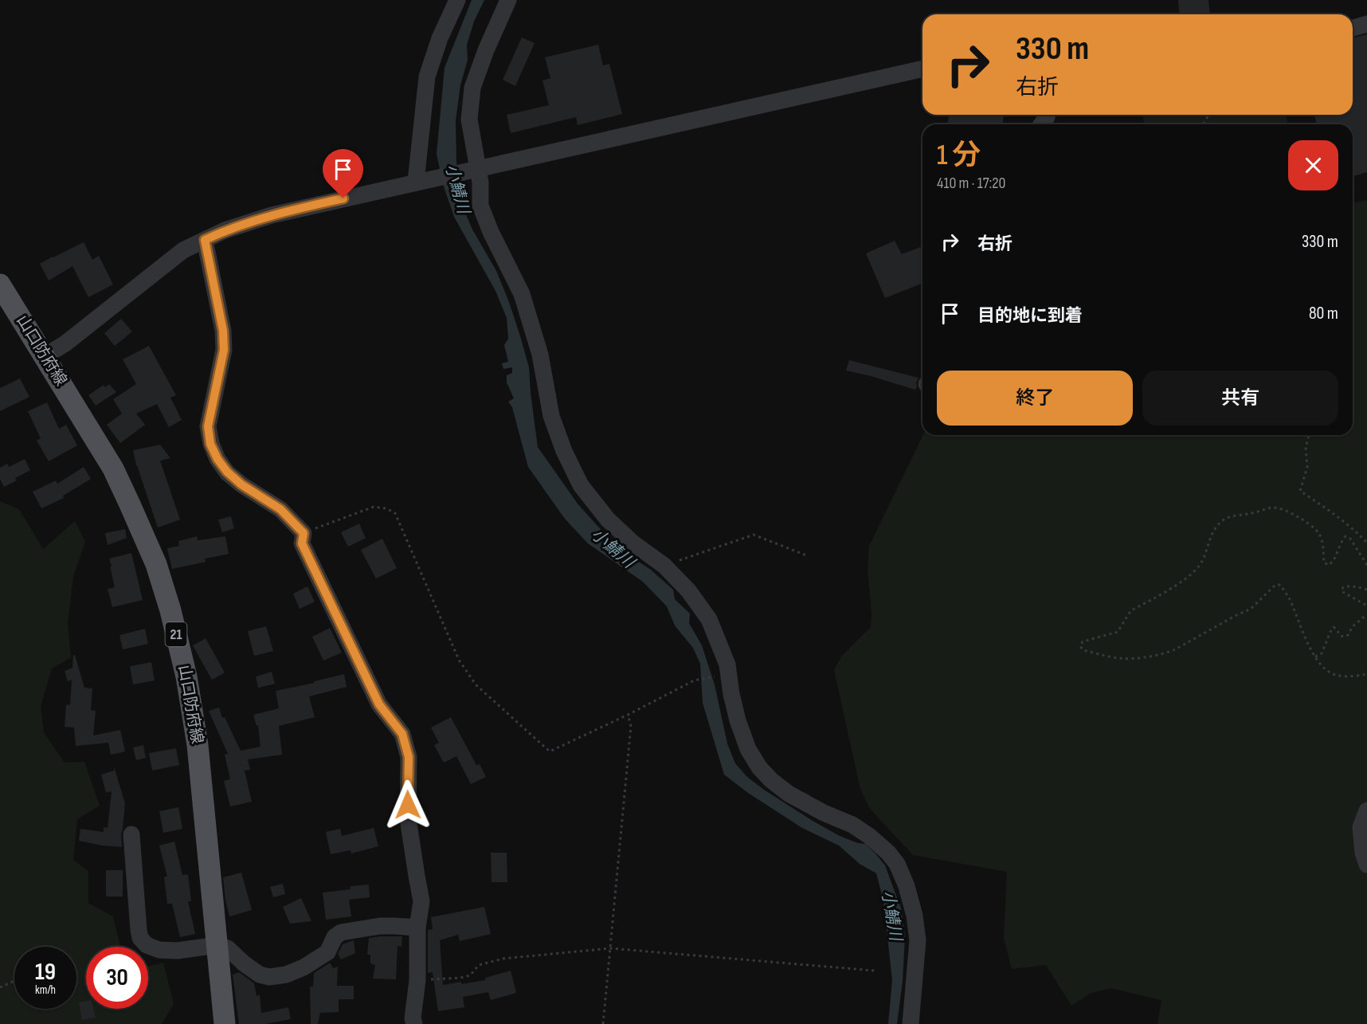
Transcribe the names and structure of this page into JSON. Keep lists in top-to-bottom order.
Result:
{
  "streets": {
    "main road": ["山口防府線", "21"]
  },
  "water": ["小鯖川"],
  "page": {
    "turn": ["330 m", "右折"],
    "heading": ["1 分", "410 m · 17:20"],
    "list": [
      {
        "name": "右折",
        "value": "330 m"
      },
      {
        "name": "目的地に到着",
        "value": "80 m"
      }
    ],
    "buttons": ["終了", "共有"],
    "speed": "19 km/h",
    "limit": "30"
  }
}
